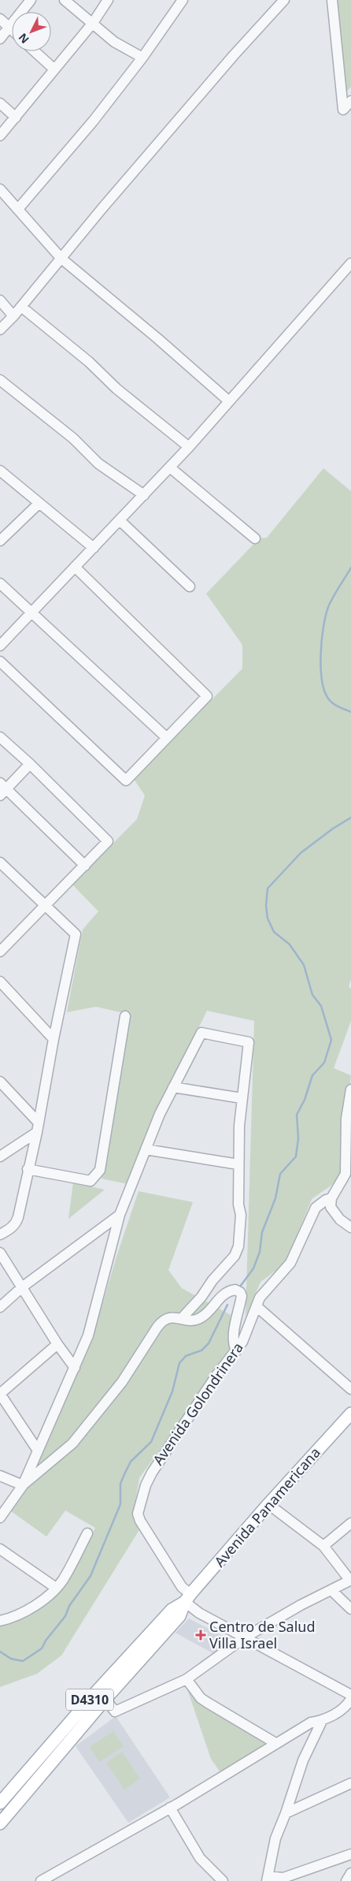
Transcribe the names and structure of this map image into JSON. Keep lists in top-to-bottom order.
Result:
{
  "streets": {
    "main road": ["Avenida Panamericana", "D4310"],
    "street": ["Avenida Golondrinera"]
  },
  "crossings": [
    ["Avenida Golondrinera", "Avenida Panamericana"]
  ],
  "places": {
    "health": ["Centro de Salud Villa Israel"]
  },
  "north": "bottom left"
}
